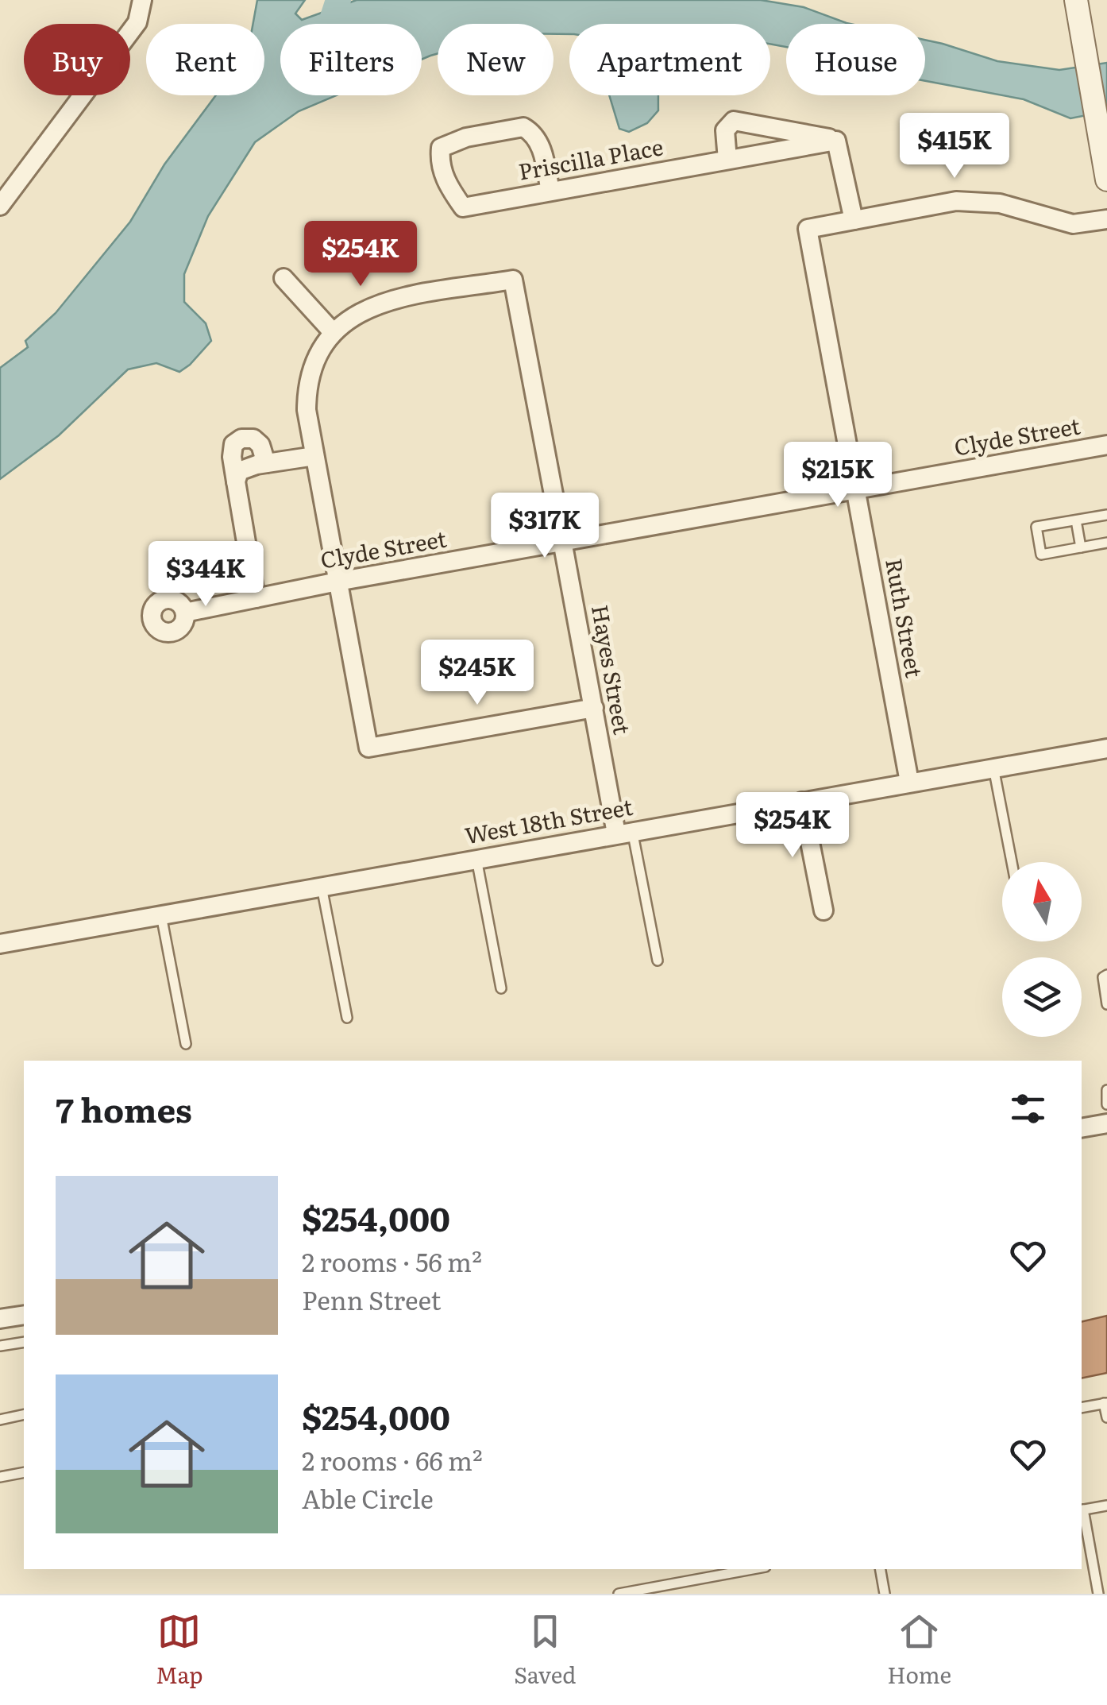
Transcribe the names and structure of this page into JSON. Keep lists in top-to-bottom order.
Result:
{
  "streets": {
    "street": [
      "Priscilla Place",
      "Clyde Street",
      "Ruth Street",
      "Hayes Street",
      "West 18th Street"
    ]
  },
  "crossings": [
    ["Clyde Street", "Ruth Street"],
    ["Clyde Street", "Hayes Street"],
    ["Ruth Street", "West 18th Street"],
    ["Hayes Street", "West 18th Street"]
  ],
  "north": "top",
  "page": {
    "chip": [
      "Buy",
      "Rent",
      "Filters",
      "New",
      "Apartment",
      "House"
    ],
    "price": [
      "$415K",
      "$254K",
      "$215K",
      "$317K",
      "$344K",
      "$245K",
      "$254K"
    ],
    "heading": "7 homes",
    "list": [
      {
        "name": "$254,000",
        "note": "2 rooms · 56 m² · Penn Street"
      },
      {
        "name": "$254,000",
        "note": "2 rooms · 66 m² · Able Circle"
      }
    ],
    "tabs": ["Map", "Saved", "Home"]
  }
}
